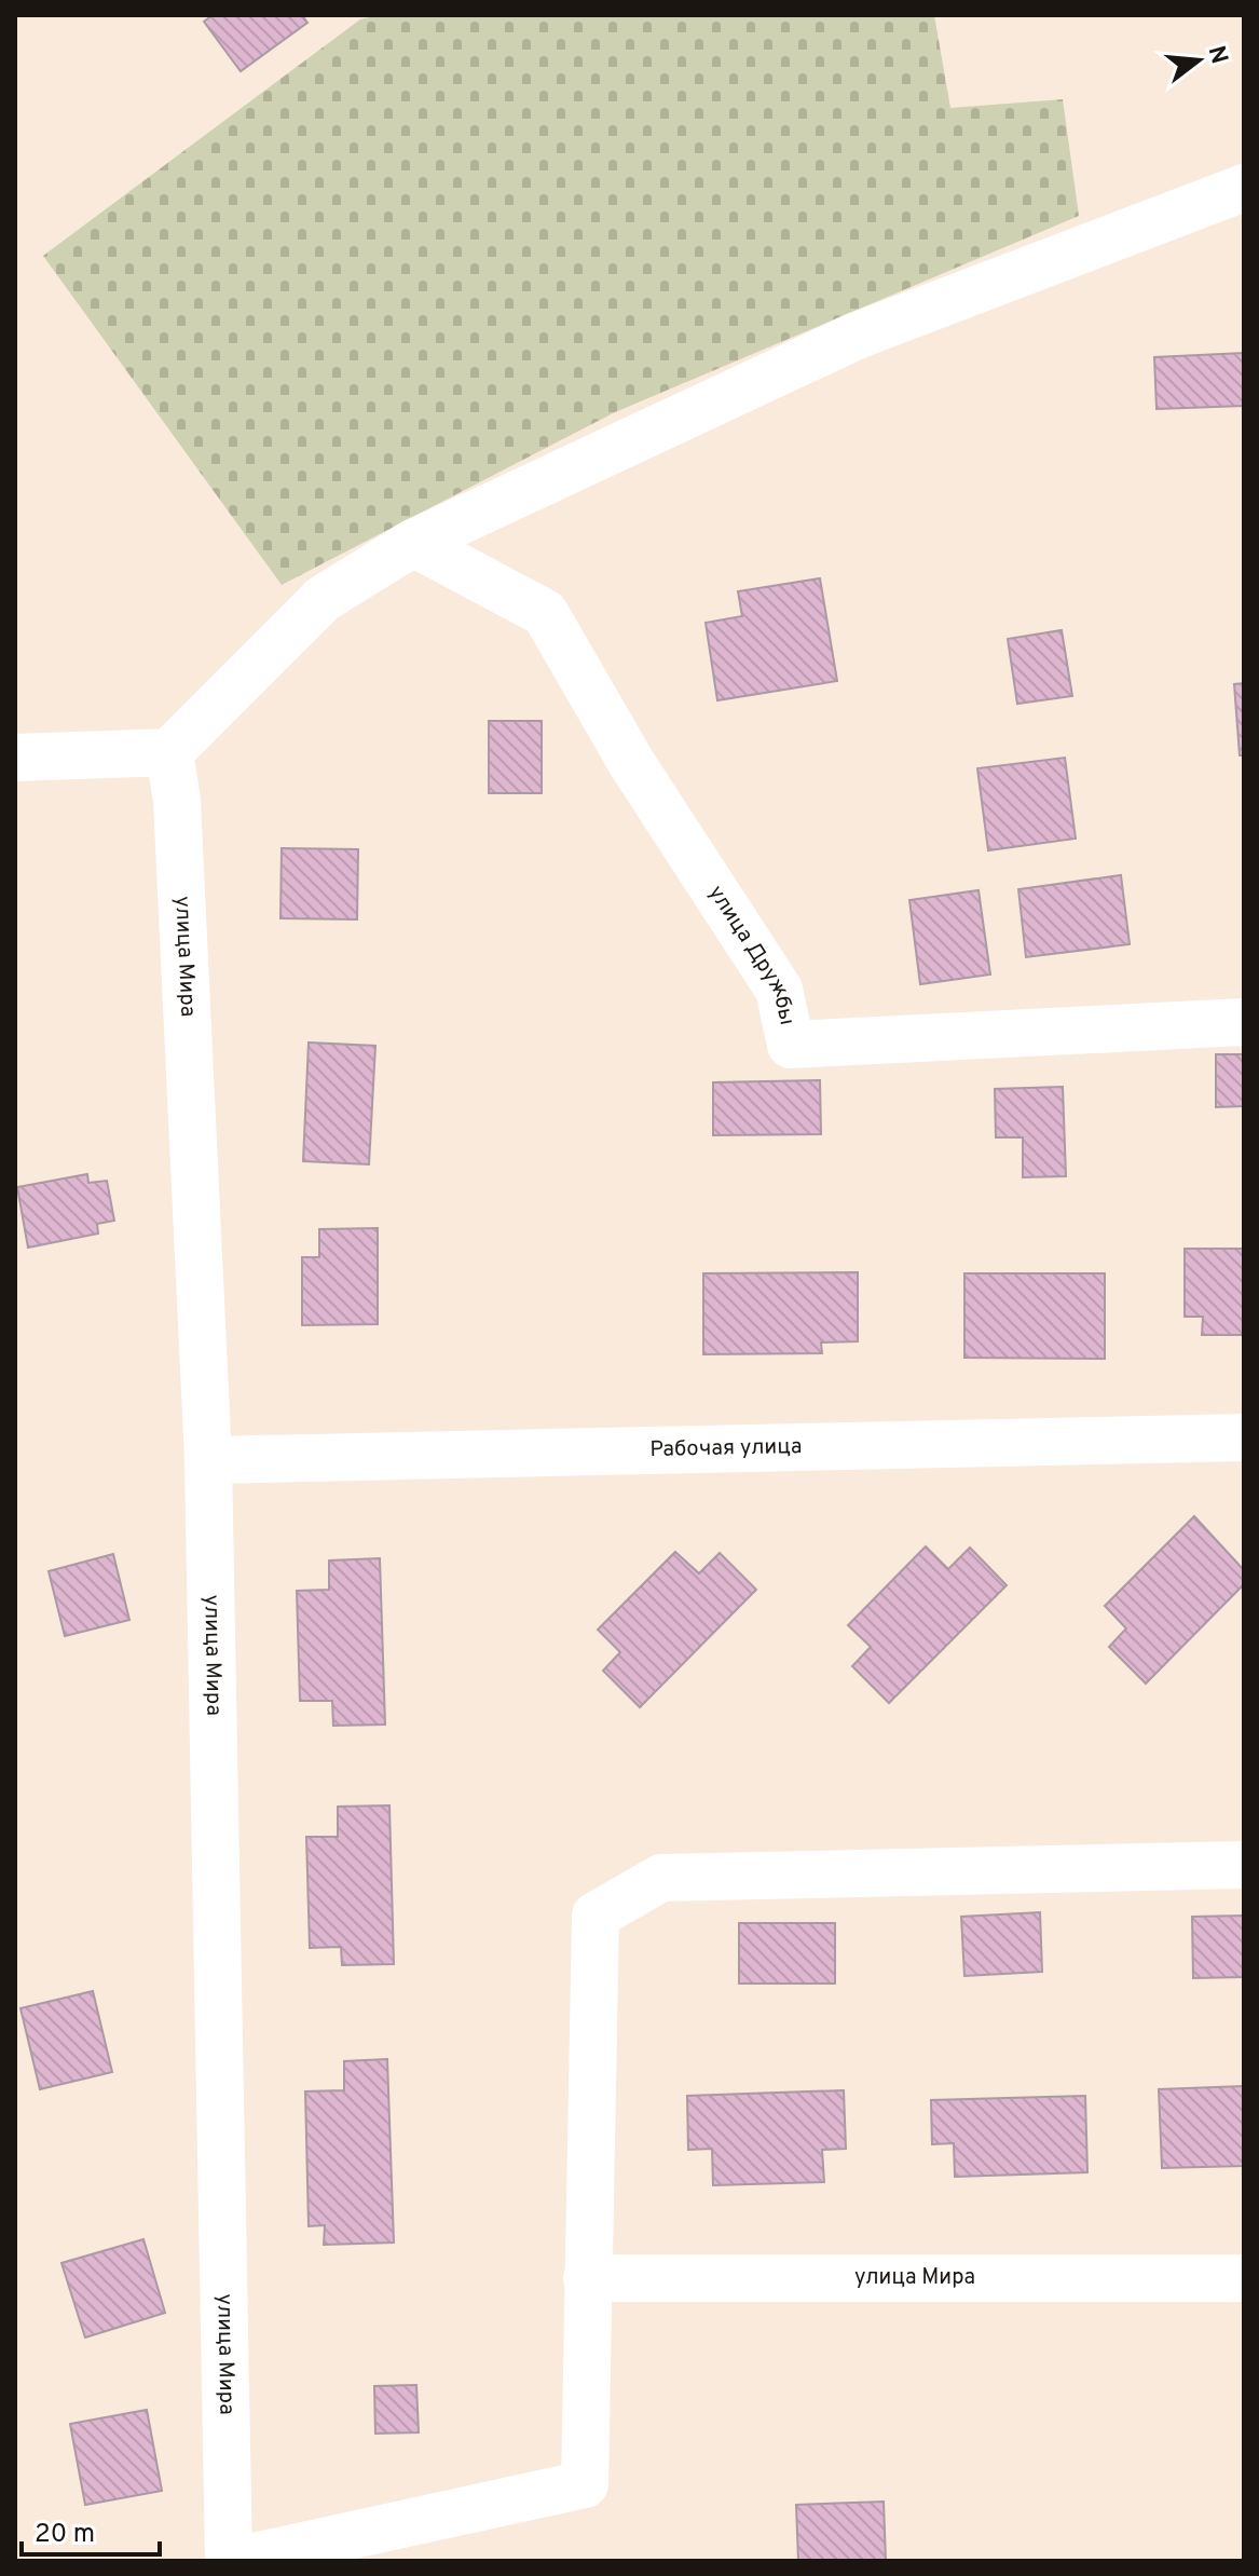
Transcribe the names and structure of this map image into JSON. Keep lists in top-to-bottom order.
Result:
{
  "streets": {
    "street": ["улица Мира", "улица Дружбы", "Рабочая улица"]
  },
  "crossings": [
    ["улица Мира", "Рабочая улица"]
  ],
  "scale_bar": "20 m",
  "north": "right"
}
